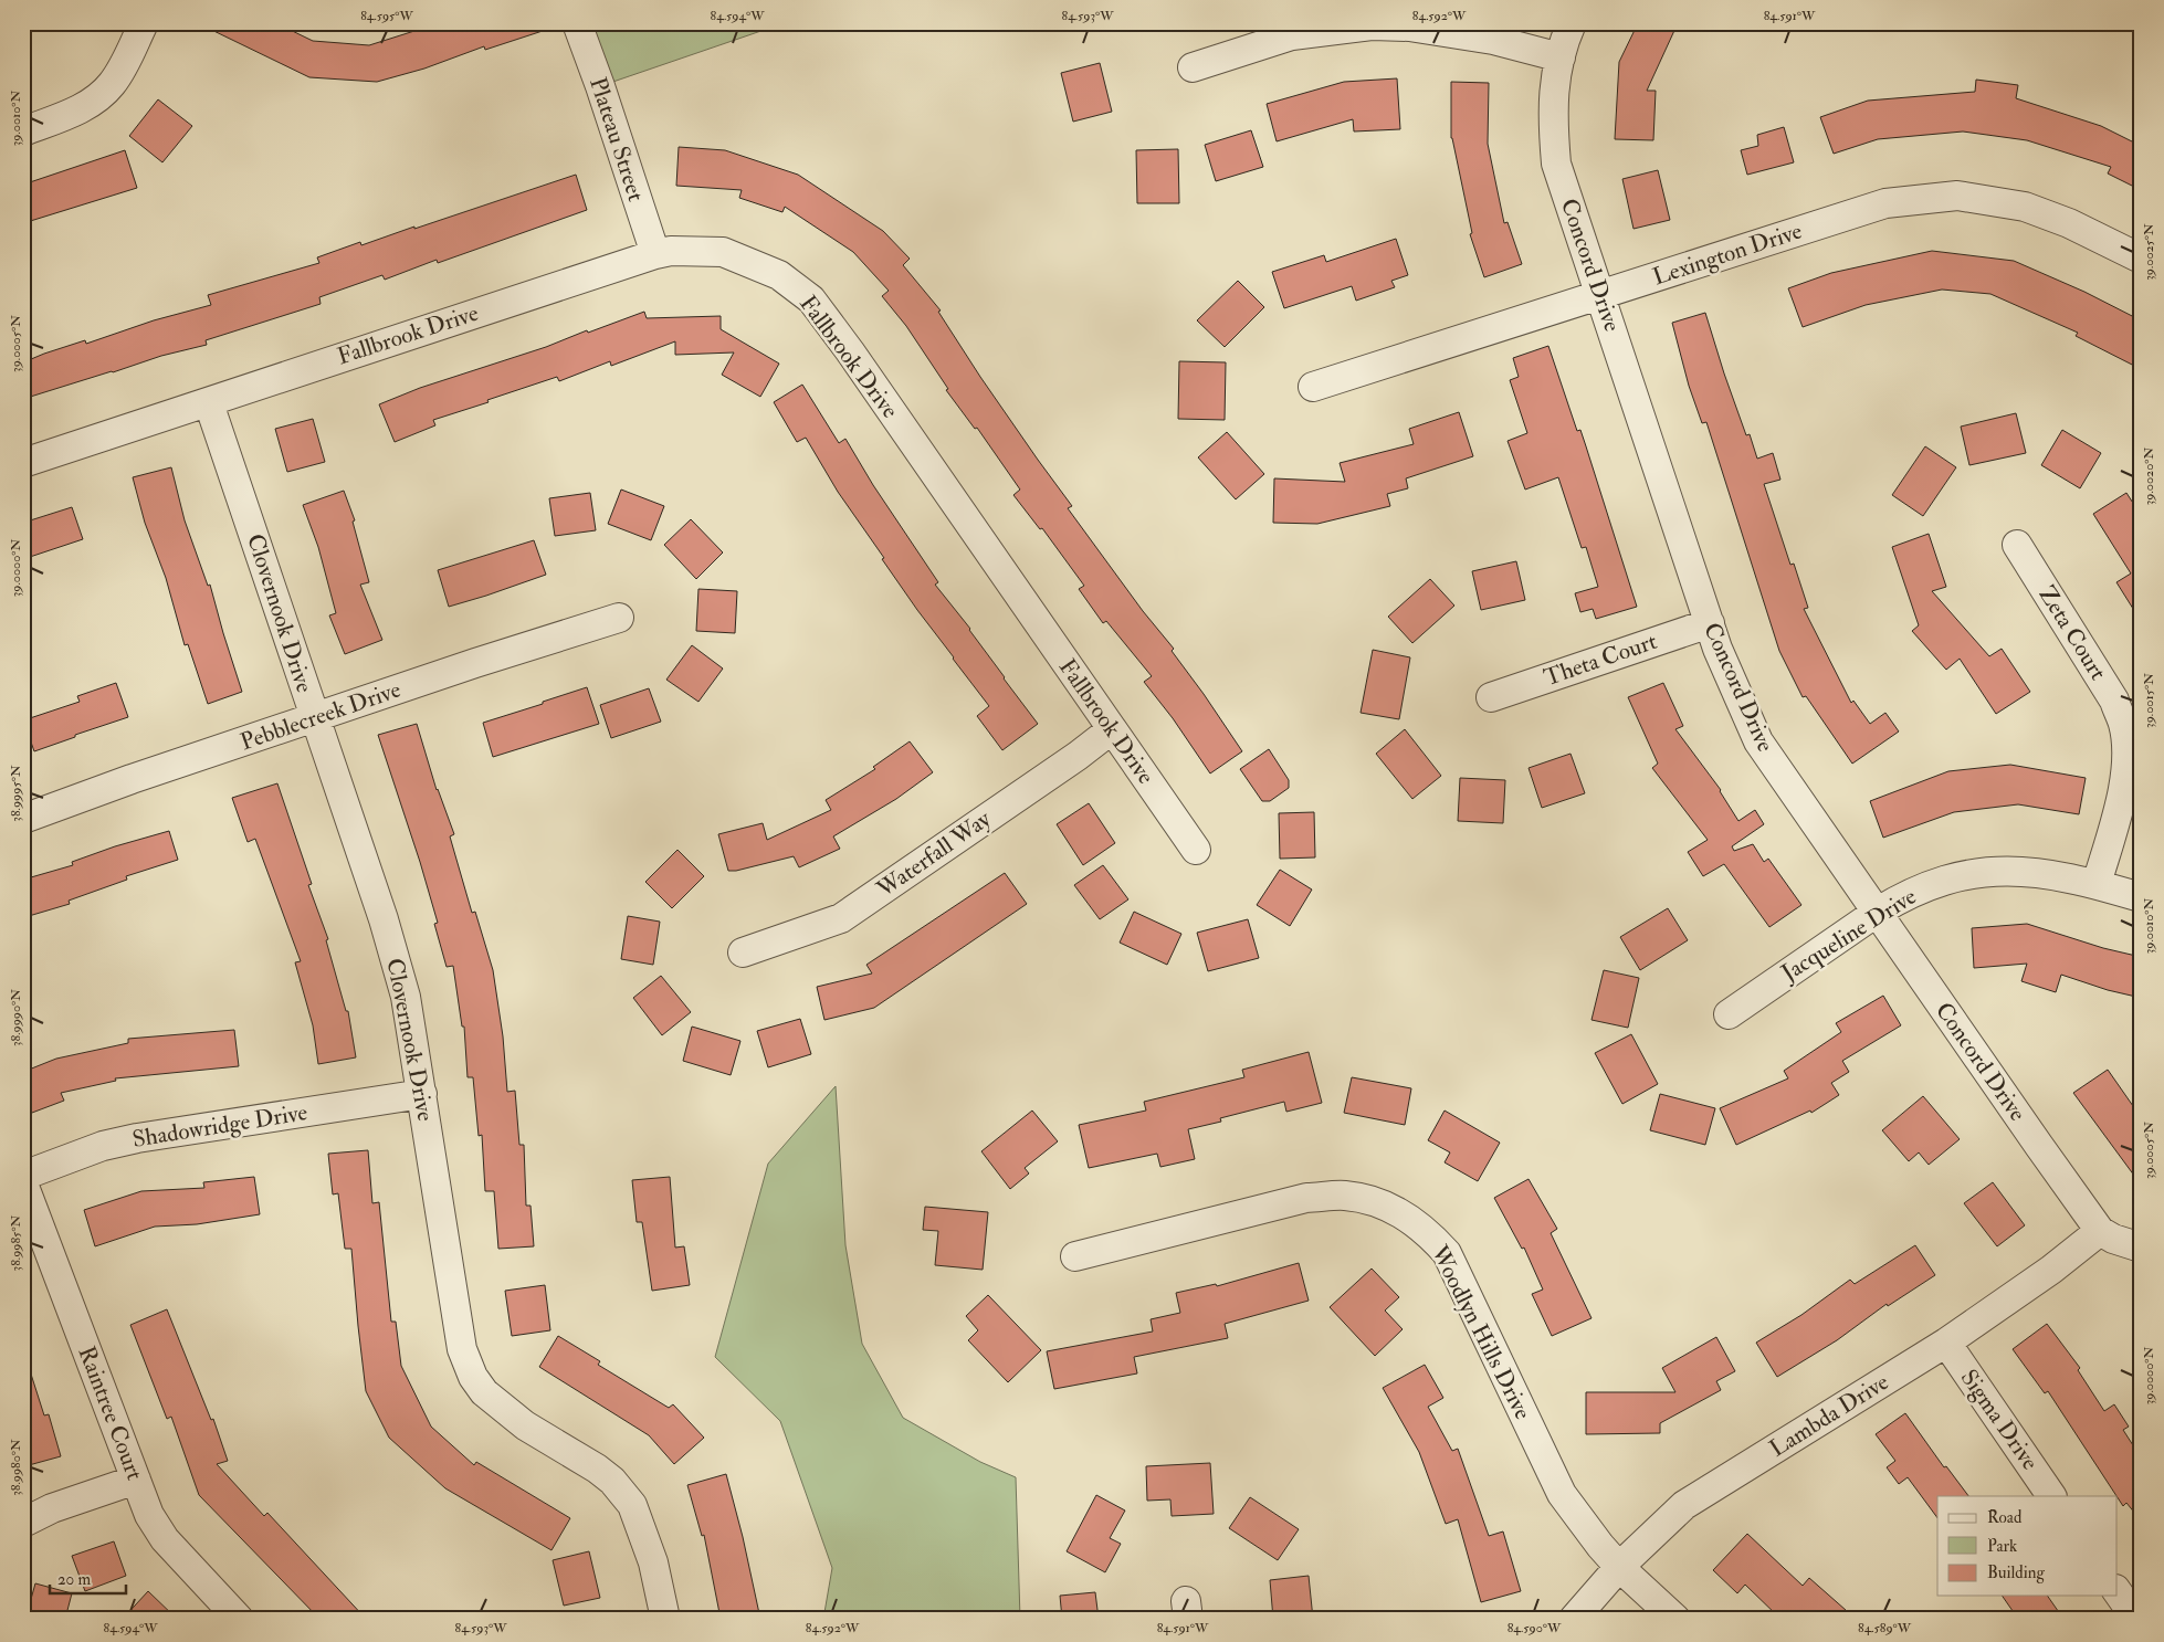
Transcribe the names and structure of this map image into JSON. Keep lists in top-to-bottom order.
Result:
{
  "streets": {
    "street": [
      "Plateau Street",
      "Lexington Drive",
      "Concord Drive",
      "Fallbrook Drive",
      "Clovernook Drive",
      "Zeta Court",
      "Theta Court",
      "Pebblecreek Drive",
      "Waterfall Way",
      "Jacqueline Drive",
      "Shadowridge Drive",
      "Woodlyn Hills Drive",
      "Raintree Court",
      "Lambda Drive",
      "Sigma Drive"
    ]
  },
  "crossings": [
    ["Plateau Street", "Fallbrook Drive"],
    ["Lexington Drive", "Concord Drive"],
    ["Concord Drive", "Theta Court"],
    ["Concord Drive", "Jacqueline Drive"],
    ["Concord Drive", "Lambda Drive"],
    ["Fallbrook Drive", "Clovernook Drive"],
    ["Fallbrook Drive", "Waterfall Way"],
    ["Clovernook Drive", "Pebblecreek Drive"],
    ["Clovernook Drive", "Shadowridge Drive"],
    ["Zeta Court", "Jacqueline Drive"],
    ["Woodlyn Hills Drive", "Lambda Drive"],
    ["Lambda Drive", "Sigma Drive"]
  ],
  "legend": ["Road", "Park", "Building"],
  "scale_bar": "20 m",
  "coordinates": [
    "84.595°W",
    "84.594°W",
    "84.593°W",
    "84.592°W",
    "84.591°W",
    "39.0010°N",
    "39.0025°N",
    "39.0005°N",
    "39.0020°N",
    "39.0000°N",
    "39.0015°N",
    "38.9995°N",
    "38.9990°N",
    "38.9985°N",
    "38.9980°N",
    "84.590°W",
    "84.589°W"
  ]
}
